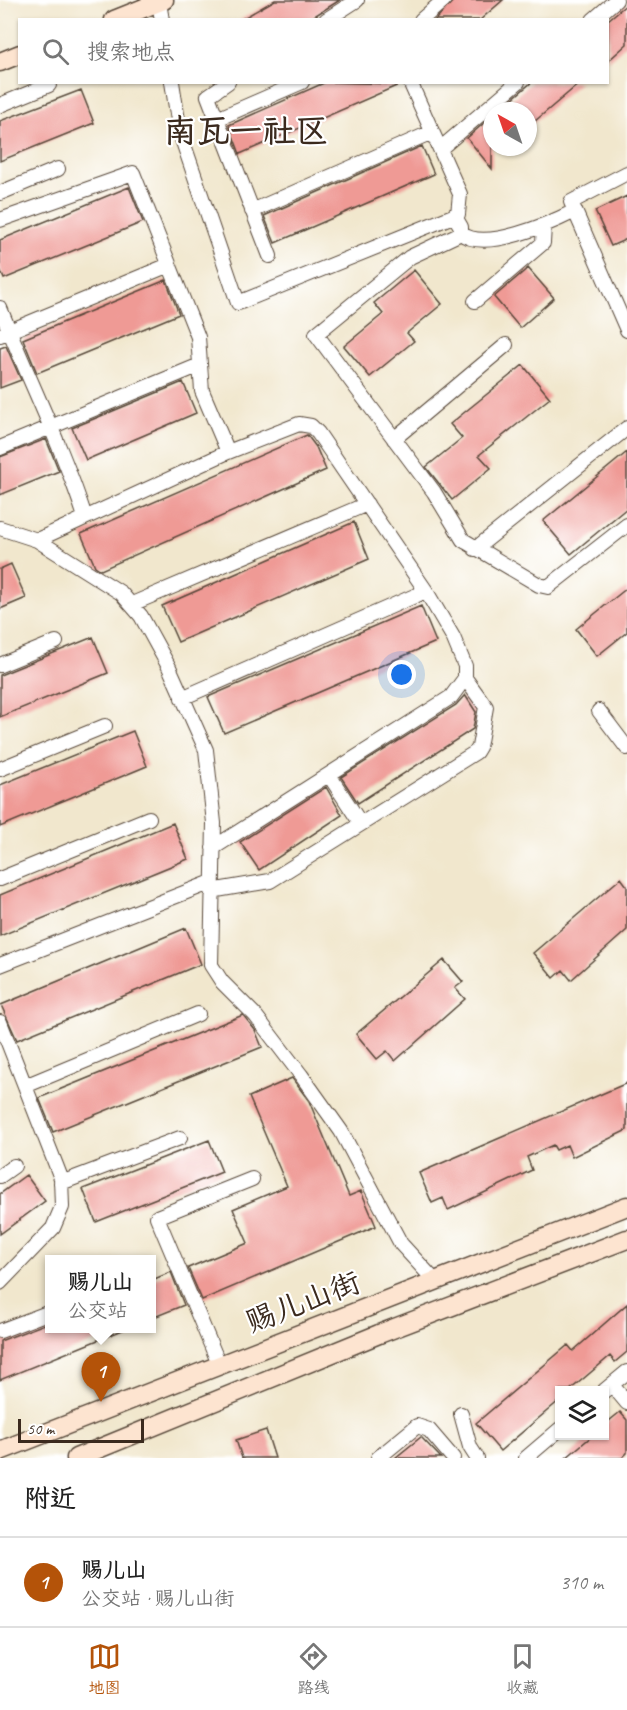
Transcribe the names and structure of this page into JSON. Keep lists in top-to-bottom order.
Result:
{
  "streets": {
    "main road": ["赐儿山街"]
  },
  "districts": ["南瓦一社区"],
  "scale_bar": "50 m",
  "north": "top left",
  "page": {
    "search": "搜索地点",
    "popup": ["赐儿山", "公交站"],
    "pins": "1",
    "scale": "50 m",
    "heading": "附近",
    "list": [
      {
        "mark": "1",
        "name": "赐儿山",
        "note": "公交站 · 赐儿山街",
        "value": "310 m"
      }
    ],
    "nav": ["地图", "路线", "收藏"]
  }
}
